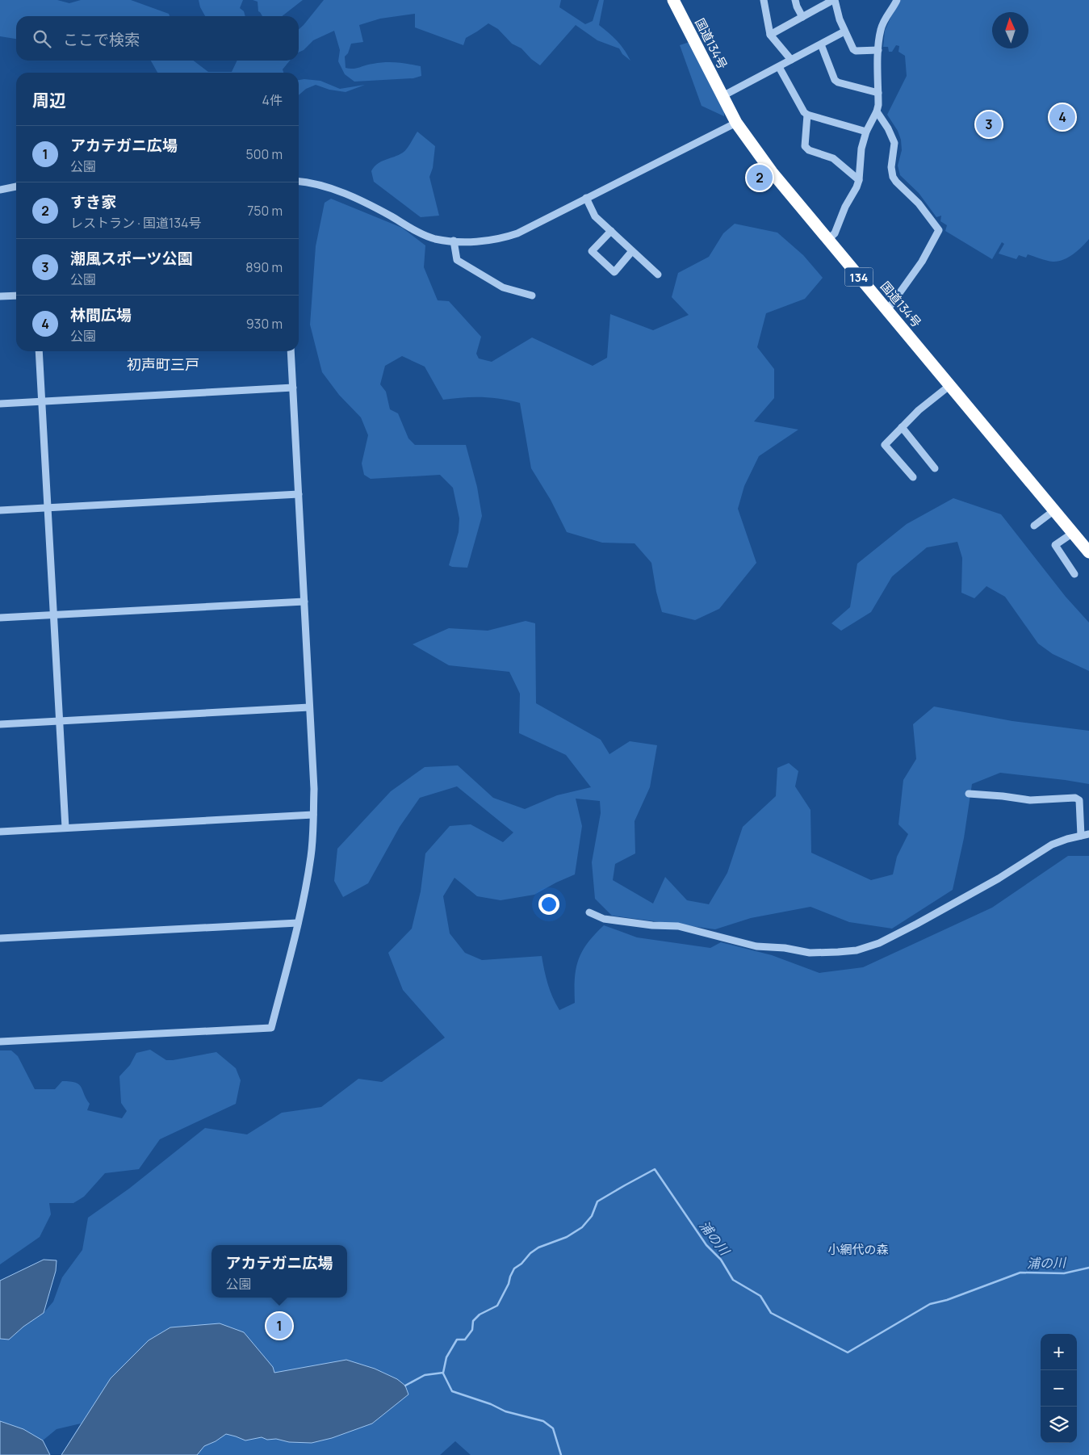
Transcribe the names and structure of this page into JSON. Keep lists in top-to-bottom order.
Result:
{
  "streets": {
    "highway": ["国道134号", "134"]
  },
  "districts": ["初声町三戸"],
  "water": ["浦の川"],
  "parks": ["小網代の森"],
  "north": "top",
  "page": {
    "search": "ここで検索",
    "heading": ["周辺", "4件"],
    "pins": [
      "4",
      "3",
      "2",
      "1"
    ],
    "list": [
      {
        "mark": "1",
        "name": "アカテガニ広場",
        "note": "公園",
        "value": "500 m"
      },
      {
        "mark": "2",
        "name": "すき家",
        "note": "レストラン · 国道134号",
        "value": "750 m"
      },
      {
        "mark": "3",
        "name": "潮風スポーツ公園",
        "note": "公園",
        "value": "890 m"
      },
      {
        "mark": "4",
        "name": "林間広場",
        "note": "公園",
        "value": "930 m"
      }
    ],
    "popup": ["アカテガニ広場", "公園"],
    "map_buttons": ["+", "−"]
  }
}
